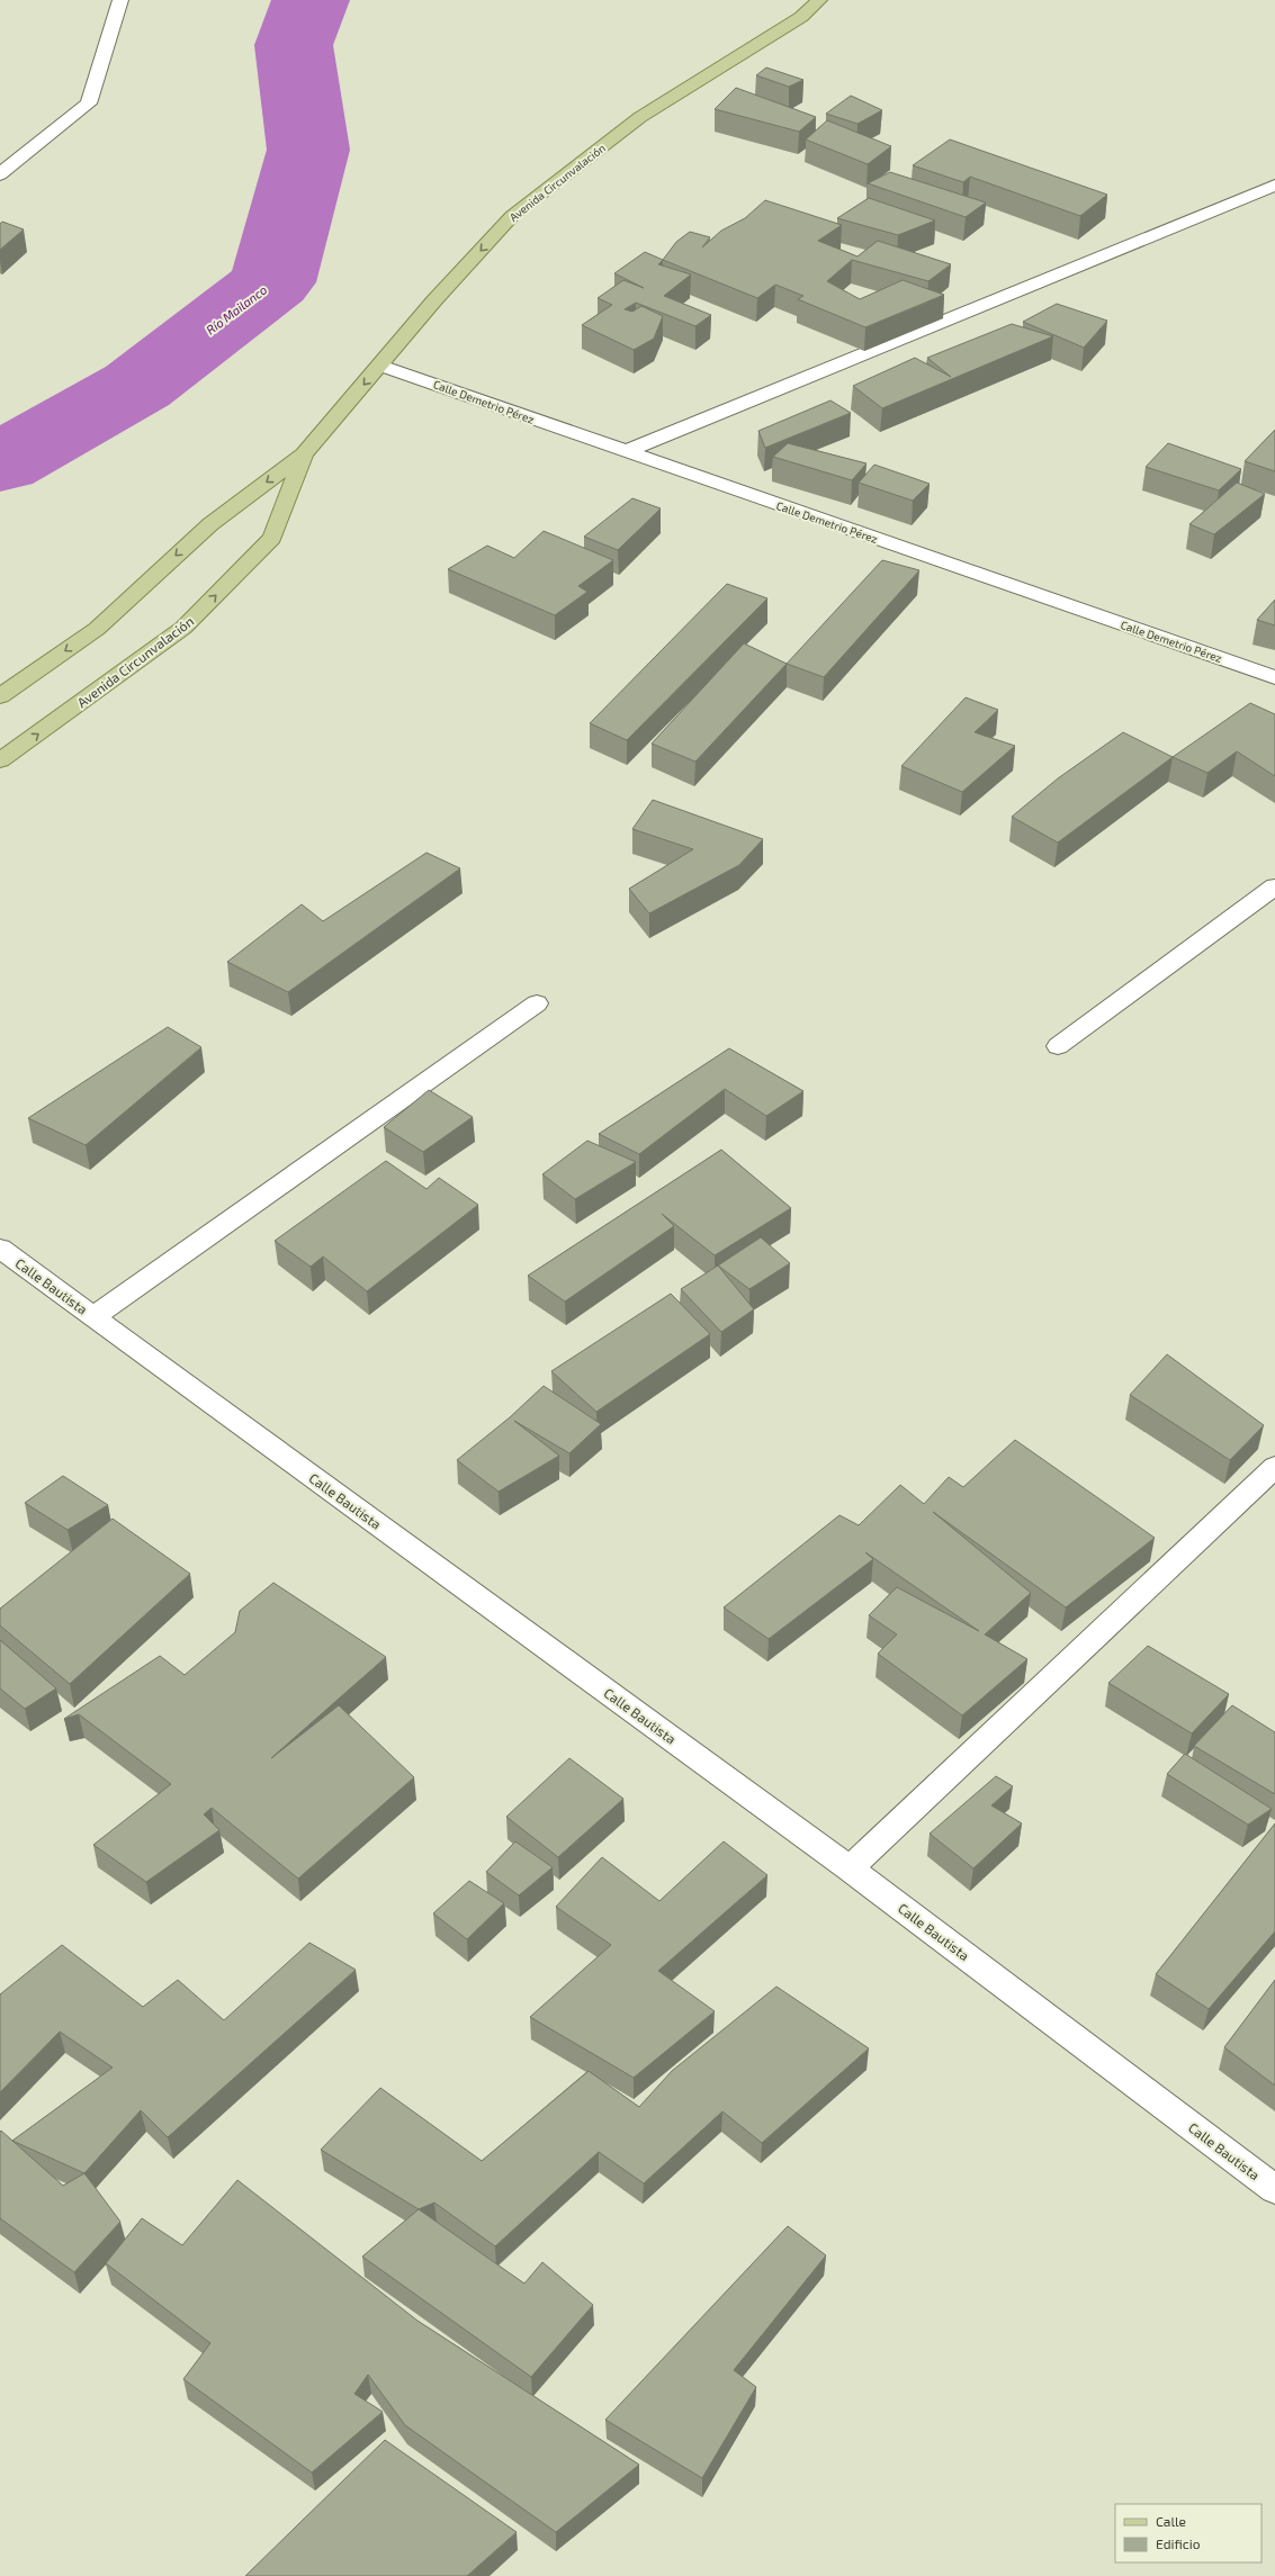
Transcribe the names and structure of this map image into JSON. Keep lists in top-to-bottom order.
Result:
{
  "streets": {
    "main road": ["Avenida Circunvalación"],
    "street": ["Calle Demetrio Pérez", "Calle Bautista"]
  },
  "crossings": [
    ["Avenida Circunvalación", "Calle Demetrio Pérez"]
  ],
  "water": ["Río Mailanco"],
  "legend": ["Calle", "Edificio"]
}
